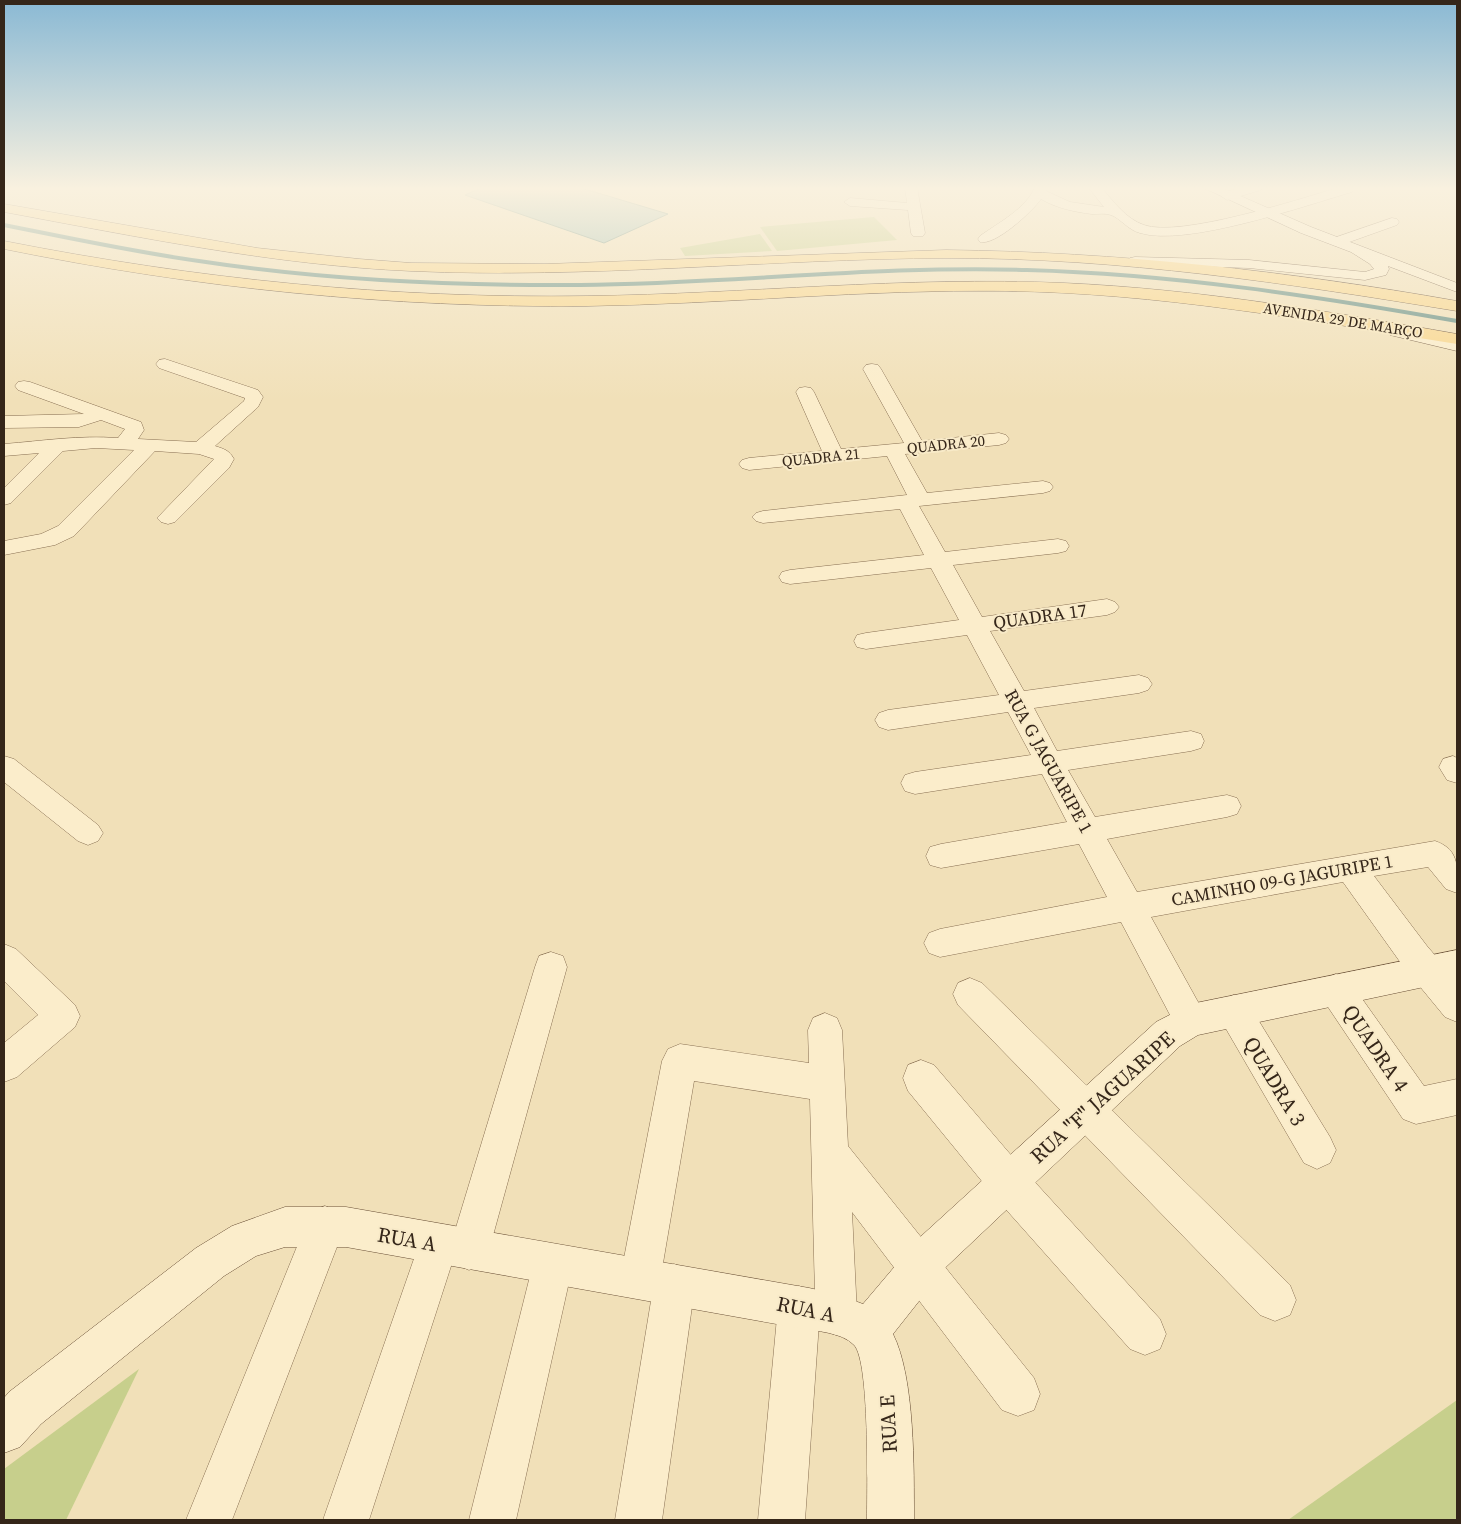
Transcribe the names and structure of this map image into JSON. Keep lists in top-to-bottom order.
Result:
{
  "streets": {
    "main road": ["AVENIDA 29 DE MARÇO"],
    "street": [
      "QUADRA 20",
      "QUADRA 21",
      "QUADRA 17",
      "RUA G JAGUARIPE 1",
      "CAMINHO 09-G JAGURIPE 1",
      "QUADRA 4",
      "QUADRA 3",
      "RUA \"F\" JAGUARIPE",
      "RUA A",
      "RUA E"
    ]
  },
  "crossings": [
    ["QUADRA 20", "QUADRA 21"],
    ["QUADRA 20", "RUA G JAGUARIPE 1"],
    ["QUADRA 21", "RUA G JAGUARIPE 1"],
    ["QUADRA 17", "RUA G JAGUARIPE 1"],
    ["RUA G JAGUARIPE 1", "CAMINHO 09-G JAGURIPE 1"],
    ["RUA G JAGUARIPE 1", "RUA \"F\" JAGUARIPE"],
    ["QUADRA 4", "RUA \"F\" JAGUARIPE"],
    ["QUADRA 3", "RUA \"F\" JAGUARIPE"],
    ["RUA \"F\" JAGUARIPE", "RUA A"],
    ["RUA \"F\" JAGUARIPE", "RUA E"],
    ["RUA A", "RUA E"]
  ]
}
